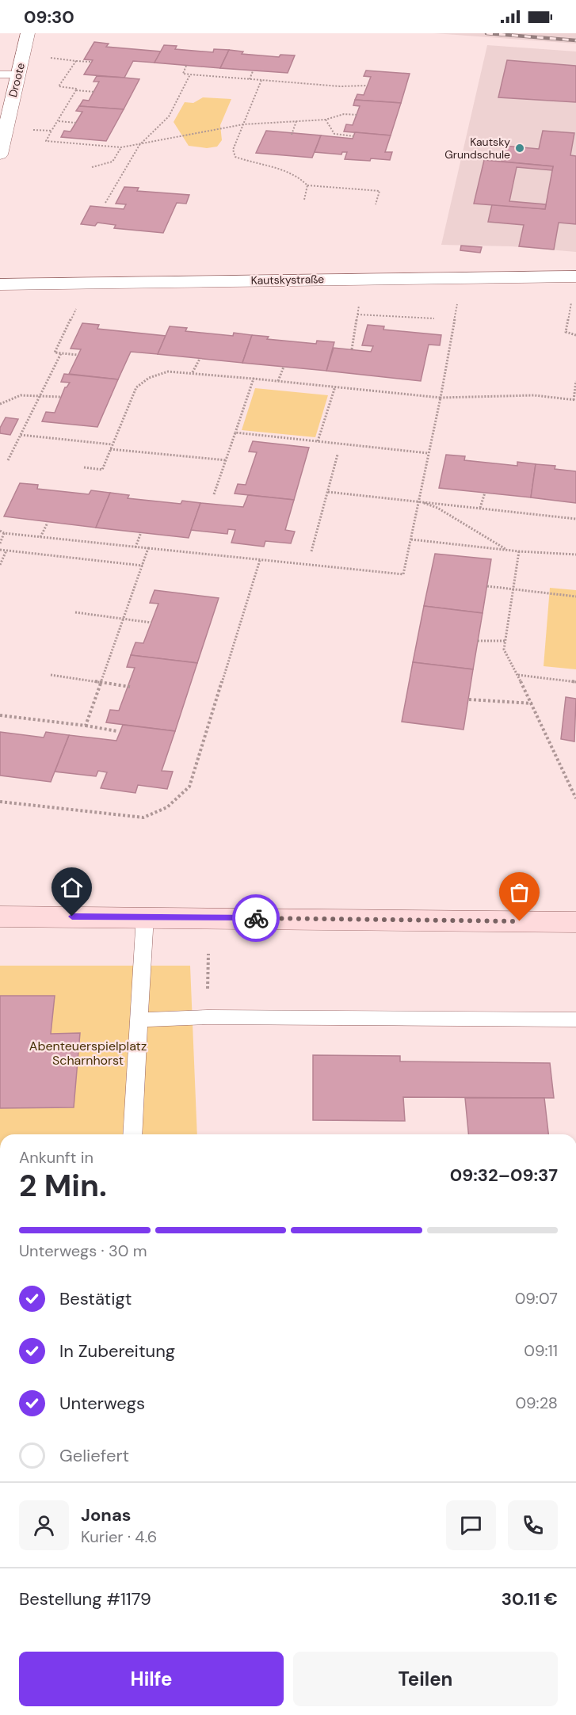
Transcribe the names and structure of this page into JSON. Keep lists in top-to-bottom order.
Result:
{
  "streets": {
    "street": ["Droote", "Kautskystraße"]
  },
  "parks": ["Abenteuerspielplatz Scharnhorst"],
  "places": ["Kautsky Grundschule"],
  "page": {
    "status": "09:30",
    "heading": ["2 Min.", "Ankunft in", "09:32–09:37"],
    "panel": [
      "Jonas",
      "Kurier · 4.6",
      "Bestellung #1179",
      "30.11 €"
    ],
    "bar": "Unterwegs · 30 m",
    "list": [
      ["Bestätigt", "09:07"],
      ["In Zubereitung", "09:11"],
      ["Unterwegs", "09:28"],
      "Geliefert"
    ],
    "buttons": ["Hilfe", "Teilen"]
  }
}
